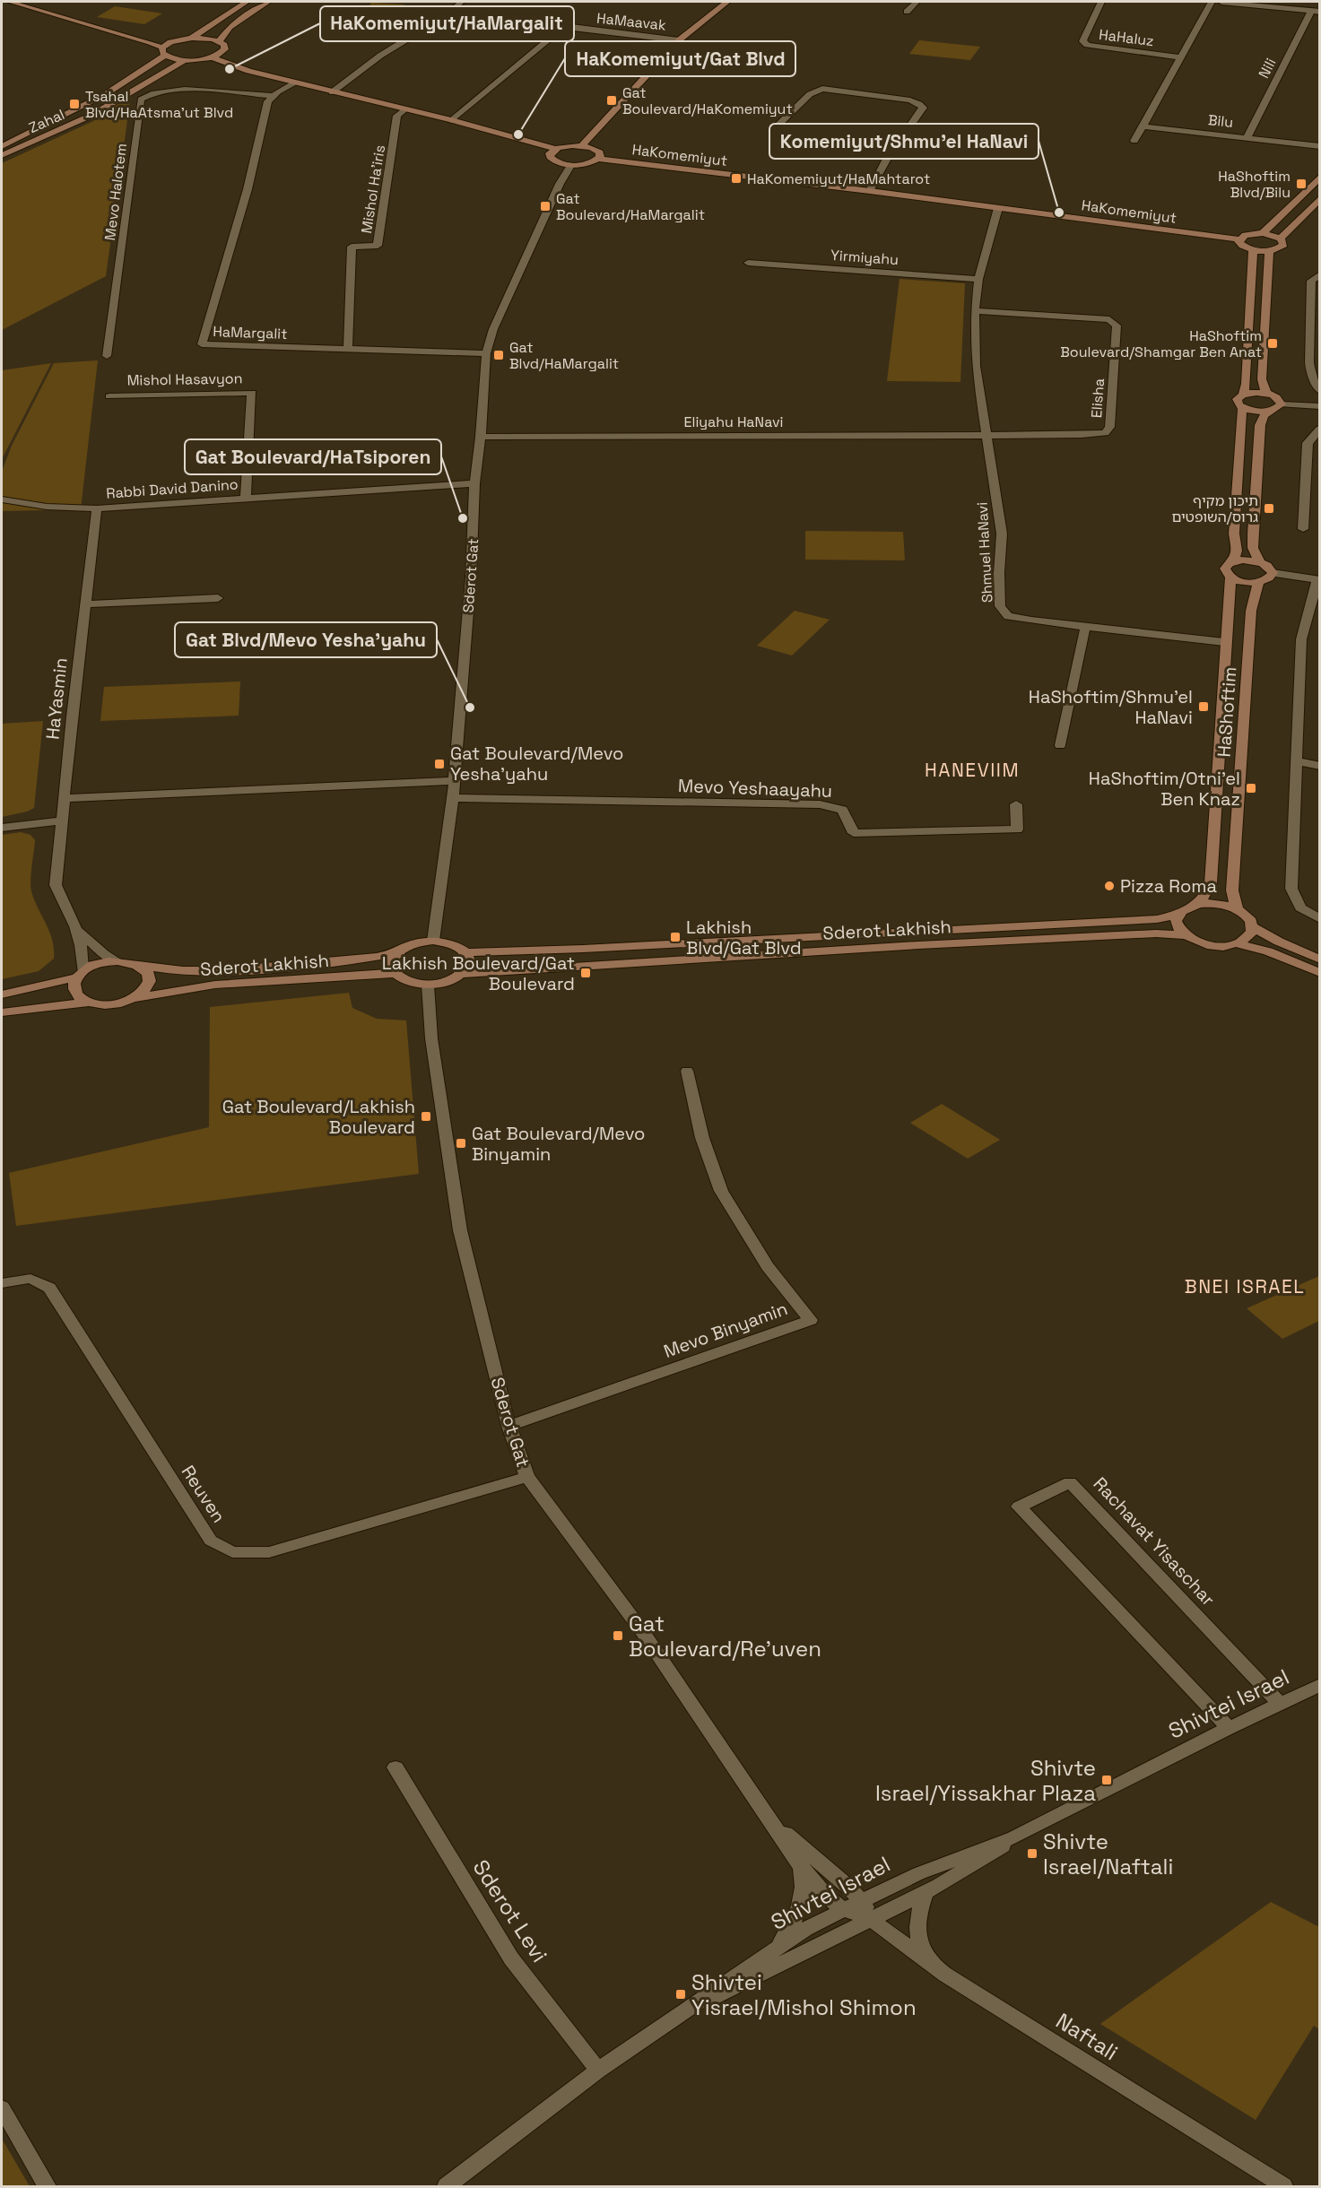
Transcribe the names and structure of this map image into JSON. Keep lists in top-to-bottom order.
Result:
{
  "streets": {
    "street": [
      "HaMaavak",
      "HaHaluz",
      "Nili",
      "Zahal",
      "Bilu",
      "HaKomemiyut",
      "Mishol Ha'iris",
      "Mevo Halotem",
      "Yirmiyahu",
      "HaMargalit",
      "Mishol Hasavyon",
      "Elisha",
      "Eliyahu HaNavi",
      "Rabbi David Danino",
      "Shmuel HaNavi",
      "Sderot Gat",
      "HaYasmin",
      "HaShoftim",
      "Mevo Yeshaayahu",
      "Sderot Lakhish",
      "Mevo Binyamin",
      "Reuven",
      "Rachavat Yisaschar",
      "Shivtei Israel",
      "Sderot Levi",
      "Naftali"
    ]
  },
  "crossings": [
    ["Nili", "Bilu"],
    ["HaKomemiyut", "Shmuel HaNavi"],
    ["Mishol Ha'iris", "HaMargalit"],
    ["Mevo Halotem", "HaMargalit"],
    ["Yirmiyahu", "Shmuel HaNavi"],
    ["HaMargalit", "Sderot Gat"],
    ["Mishol Hasavyon", "Rabbi David Danino"],
    ["Elisha", "Eliyahu HaNavi"],
    ["Elisha", "Shmuel HaNavi"],
    ["Eliyahu HaNavi", "Shmuel HaNavi"],
    ["Eliyahu HaNavi", "Sderot Gat"],
    ["Rabbi David Danino", "Sderot Gat"],
    ["Rabbi David Danino", "HaYasmin"],
    ["Shmuel HaNavi", "HaShoftim"],
    ["Sderot Gat", "Mevo Yeshaayahu"],
    ["Sderot Gat", "Sderot Lakhish"],
    ["Sderot Gat", "Mevo Binyamin"],
    ["Sderot Gat", "Reuven"],
    ["Sderot Gat", "Shivtei Israel"],
    ["Sderot Gat", "Naftali"],
    ["HaYasmin", "Sderot Lakhish"],
    ["HaShoftim", "Sderot Lakhish"],
    ["Rachavat Yisaschar", "Shivtei Israel"],
    ["Shivtei Israel", "Sderot Levi"],
    ["Shivtei Israel", "Naftali"]
  ],
  "districts": ["HANEVIIM", "BNEI ISRAEL"],
  "places": {
    "other": [
      "HaKomemiyut/HaMargalit",
      "HaKomemiyut/Gat Blvd",
      "Komemiyut/Shmu'el HaNavi",
      "Gat Boulevard/HaTsiporen",
      "Gat Blvd/Mevo Yesha'yahu",
      "Pizza Roma"
    ],
    "transit": [
      "Gat Boulevard/HaKomemiyut",
      "Tsahal Blvd/HaAtsma'ut Blvd",
      "HaKomemiyut/HaMahtarot",
      "HaShoftim Blvd/Bilu",
      "Gat Boulevard/HaMargalit",
      "HaShoftim Boulevard/Shamgar Ben Anat",
      "Gat Blvd/HaMargalit",
      "תיכון מקיף גרוס/השופטים",
      "HaShoftim/Shmu'el HaNavi",
      "Gat Boulevard/Mevo Yesha'yahu",
      "HaShoftim/Otni'el Ben Knaz",
      "Lakhish Blvd/Gat Blvd",
      "Lakhish Boulevard/Gat Boulevard",
      "Gat Boulevard/Lakhish Boulevard",
      "Gat Boulevard/Mevo Binyamin",
      "Gat Boulevard/Re'uven",
      "Shivte Israel/Yissakhar Plaza",
      "Shivte Israel/Naftali",
      "Shivtei Yisrael/Mishol Shimon"
    ]
  }
}
